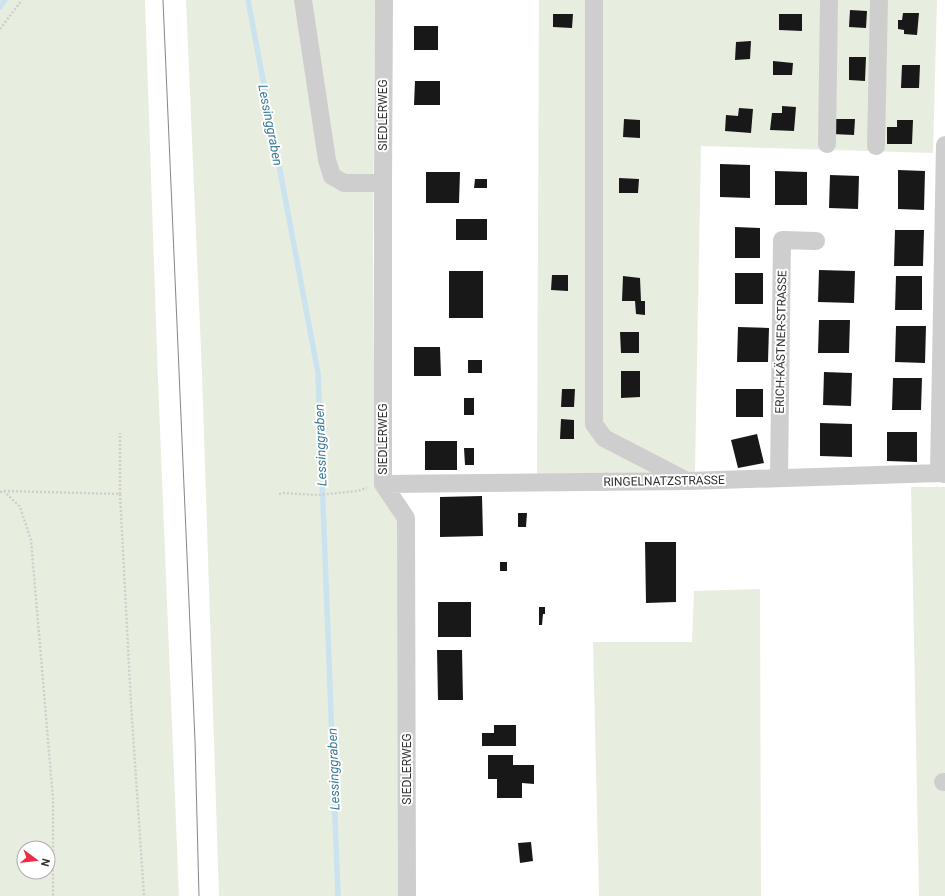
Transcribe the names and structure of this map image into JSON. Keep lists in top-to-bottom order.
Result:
{
  "streets": {
    "street": ["SIEDLERWEG", "ERICH-KÄSTNER-STRASSE", "RINGELNATZSTRASSE"]
  },
  "crossings": [
    ["SIEDLERWEG", "RINGELNATZSTRASSE"],
    ["ERICH-KÄSTNER-STRASSE", "RINGELNATZSTRASSE"]
  ],
  "water": ["Lessinggraben"],
  "north": "right"
}
